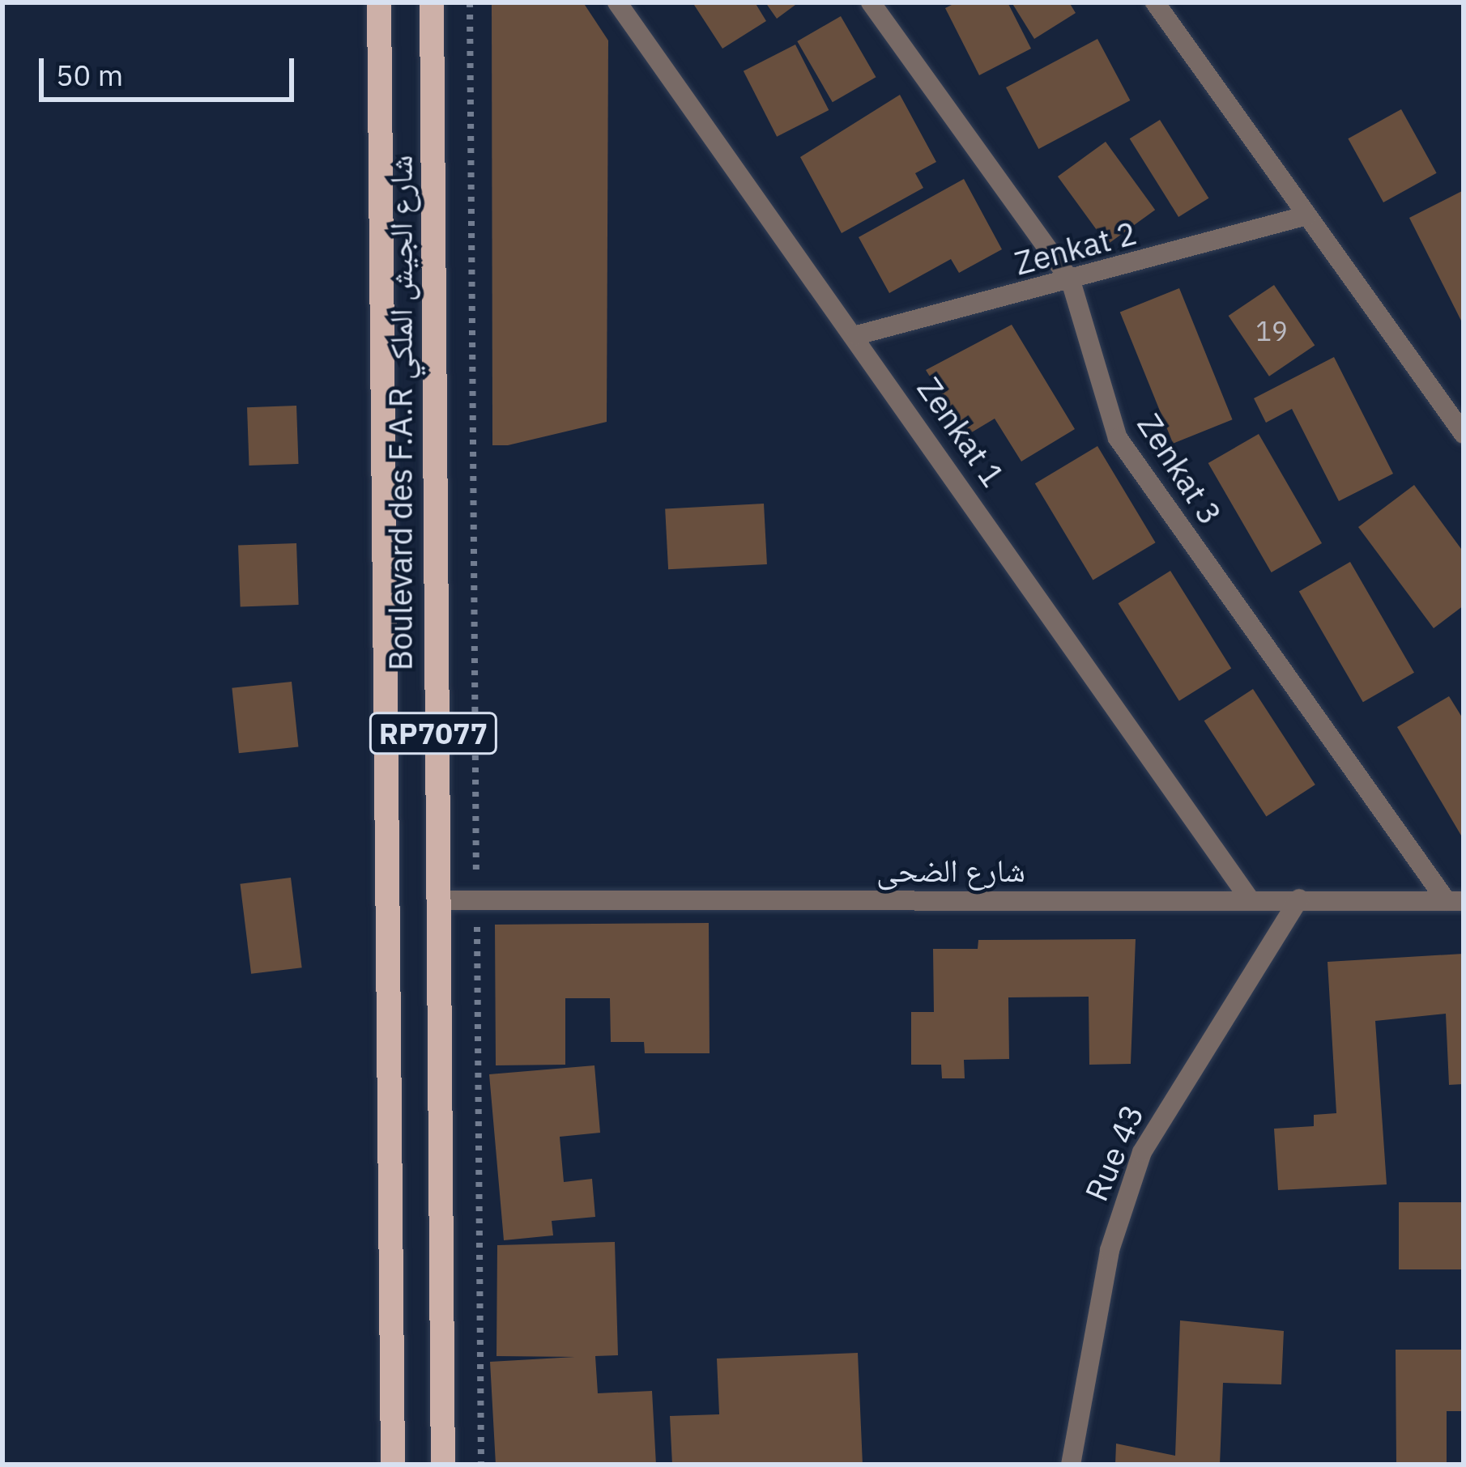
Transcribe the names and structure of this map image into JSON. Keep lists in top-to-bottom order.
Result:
{
  "streets": {
    "main road": ["Boulevard des F.A.R شارع الجيش الملكي", "RP7077"],
    "street": [
      "Zenkat 2",
      "Zenkat 1",
      "Zenkat 3",
      "شارع الضحى",
      "Rue 43"
    ]
  },
  "crossings": [
    ["Zenkat 2", "Zenkat 1"],
    ["Zenkat 2", "Zenkat 3"],
    ["Boulevard des F.A.R شارع الجيش الملكي", "شارع الضحى"],
    ["Zenkat 1", "شارع الضحى"],
    ["Zenkat 3", "شارع الضحى"],
    ["شارع الضحى", "Rue 43"]
  ],
  "house_numbers": ["19"],
  "scale_bar": "50 m"
}
